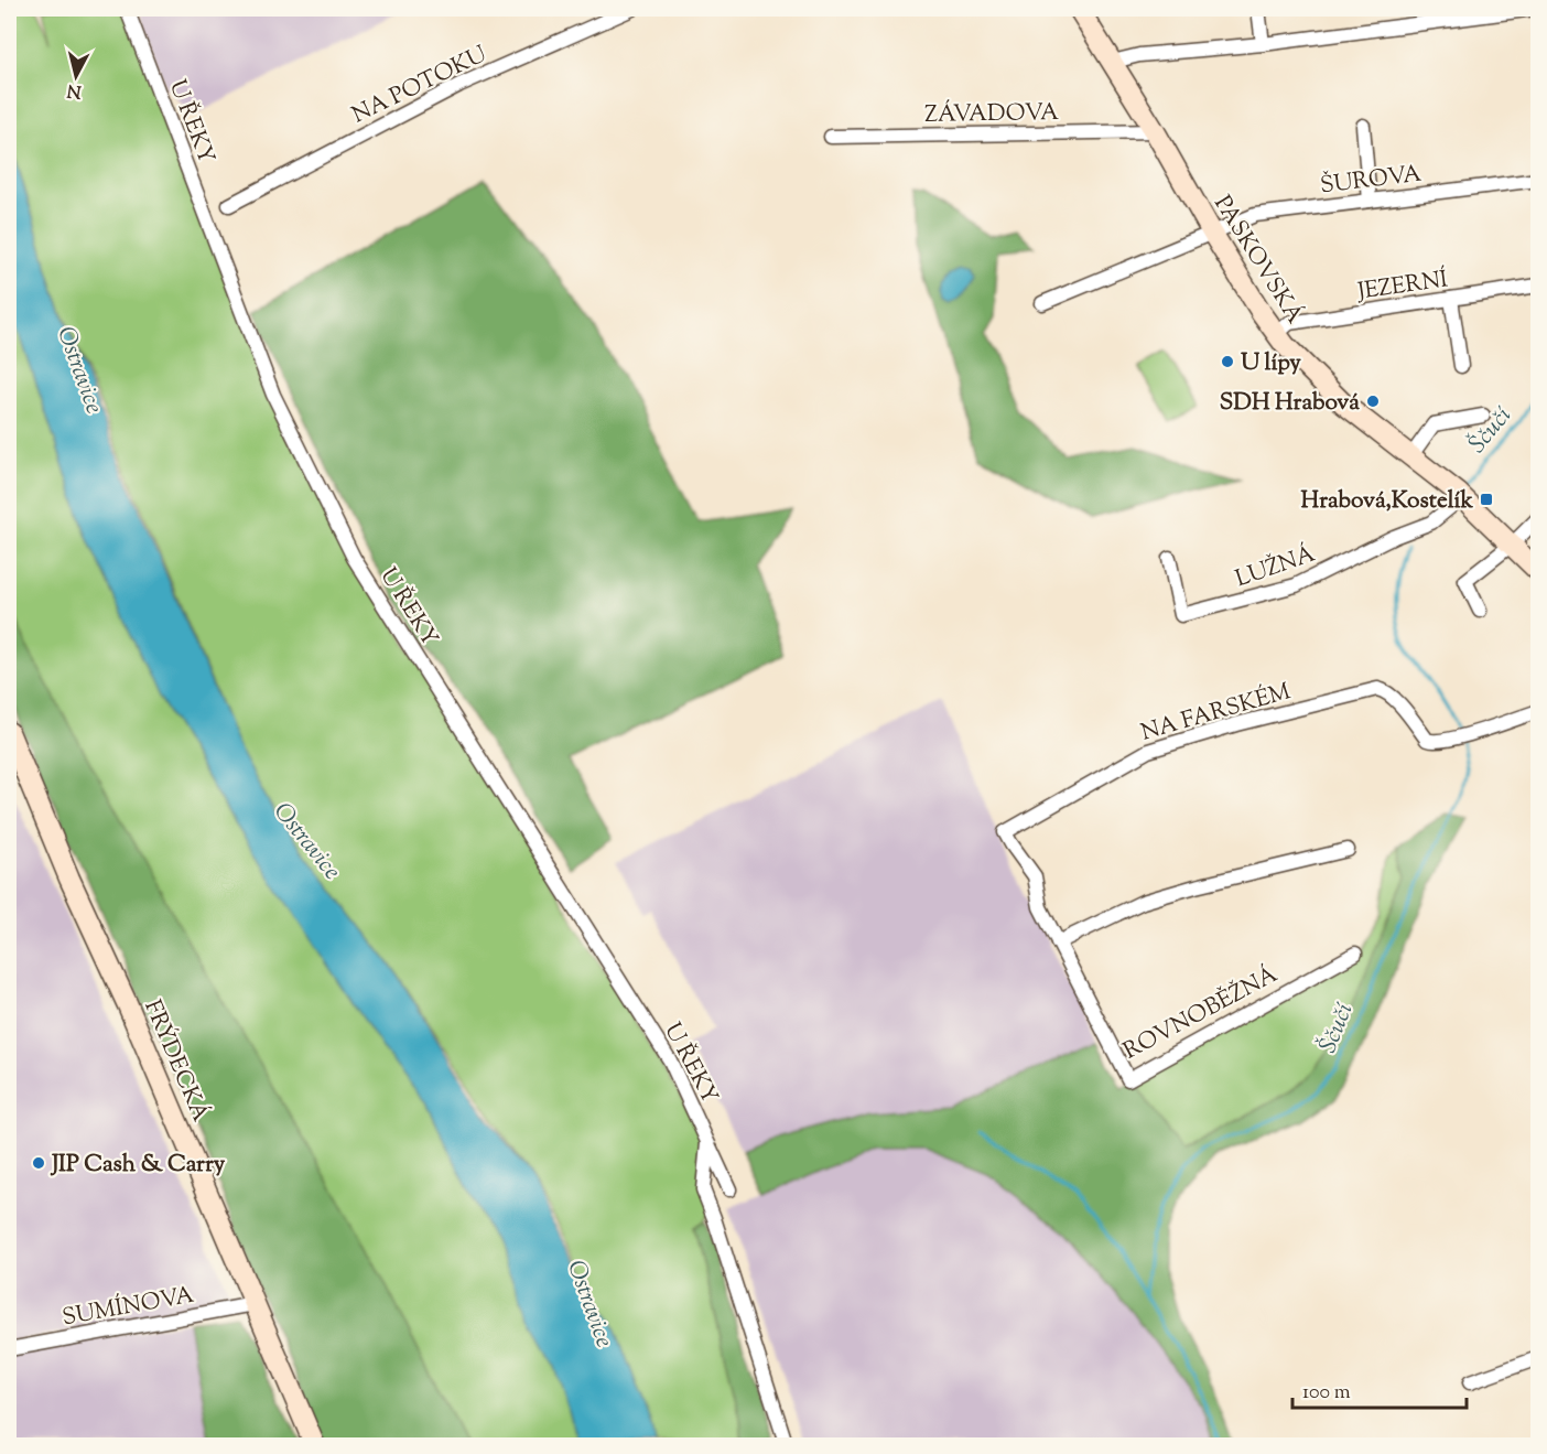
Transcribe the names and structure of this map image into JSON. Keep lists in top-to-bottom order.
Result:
{
  "streets": {
    "main road": ["PASKOVSKÁ", "FRÝDECKÁ"],
    "street": [
      "NA POTOKU",
      "ZÁVADOVA",
      "U ŘEKY",
      "ŠUROVA",
      "JEZERNÍ",
      "LUŽNÁ",
      "NA FARSKÉM",
      "ROVNOBĚŽNÁ",
      "SUMÍNOVA"
    ]
  },
  "crossings": [
    ["ZÁVADOVA", "PASKOVSKÁ"],
    ["ŠUROVA", "PASKOVSKÁ"],
    ["PASKOVSKÁ", "JEZERNÍ"],
    ["PASKOVSKÁ", "LUŽNÁ"],
    ["NA FARSKÉM", "ROVNOBĚŽNÁ"],
    ["FRÝDECKÁ", "SUMÍNOVA"]
  ],
  "water": ["Ostravice", "Ščučí"],
  "places": {
    "other": ["U lípy", "SDH Hrabová", "JIP Cash & Carry"],
    "transit": ["Hrabová,Kostelík"]
  },
  "scale_bar": "100 m",
  "north": "bottom"
}
